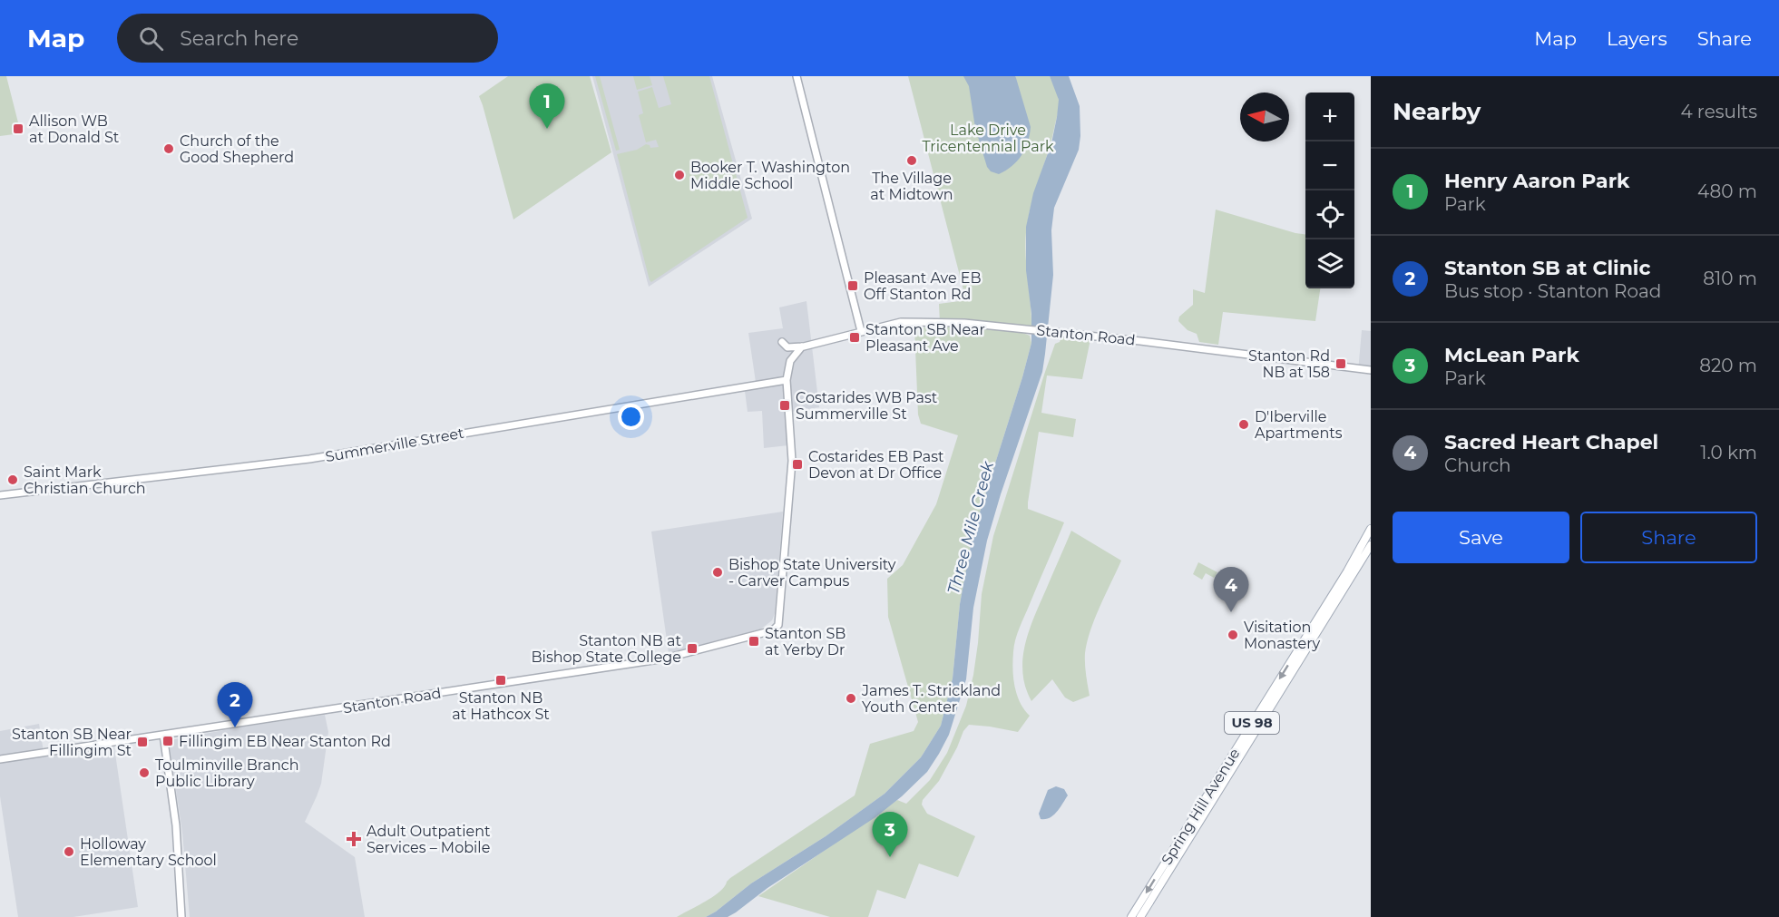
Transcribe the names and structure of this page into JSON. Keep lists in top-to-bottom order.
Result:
{
  "streets": {
    "main road": ["US 98", "Spring Hill Avenue"],
    "street": ["Stanton Road", "Summerville Street"]
  },
  "crossings": [
    ["Stanton Road", "Summerville Street"]
  ],
  "water": ["Three Mile Creek"],
  "parks": ["Lake Drive Tricentennial Park"],
  "places": {
    "transit": [
      "Allison WB at Donald St",
      "Pleasant Ave EB Off Stanton Rd",
      "Stanton SB Near Pleasant Ave",
      "Stanton Rd NB at 158",
      "Costarides WB Past Summerville St",
      "Costarides EB Past Devon at Dr Office",
      "Stanton SB at Yerby Dr",
      "Stanton NB at Bishop State College",
      "Stanton NB at Hathcox St",
      "Fillingim EB Near Stanton Rd",
      "Stanton SB Near Fillingim St"
    ],
    "other": [
      "Church of the Good Shepherd",
      "The Village at Midtown",
      "Booker T. Washington Middle School",
      "D'Iberville Apartments",
      "Saint Mark Christian Church",
      "Bishop State University - Carver Campus",
      "Visitation Monastery",
      "James T. Strickland Youth Center",
      "Toulminville Branch Public Library",
      "Holloway Elementary School"
    ],
    "health": ["Adult Outpatient Services – Mobile"]
  },
  "north": "left",
  "page": {
    "header": "Map",
    "search": "Search here",
    "nav": ["Map", "Layers", "Share"],
    "heading": ["Nearby", "4 results"],
    "pins": [
      "1",
      "4",
      "2",
      "3"
    ],
    "map_buttons": ["+", "−"],
    "list": [
      {
        "mark": "1",
        "name": "Henry Aaron Park",
        "note": "Park",
        "value": "480 m"
      },
      {
        "mark": "2",
        "name": "Stanton SB at Clinic",
        "note": "Bus stop · Stanton Road",
        "value": "810 m"
      },
      {
        "mark": "3",
        "name": "McLean Park",
        "note": "Park",
        "value": "820 m"
      },
      {
        "mark": "4",
        "name": "Sacred Heart Chapel",
        "note": "Church",
        "value": "1.0 km"
      }
    ],
    "buttons": ["Save", "Share"]
  }
}
